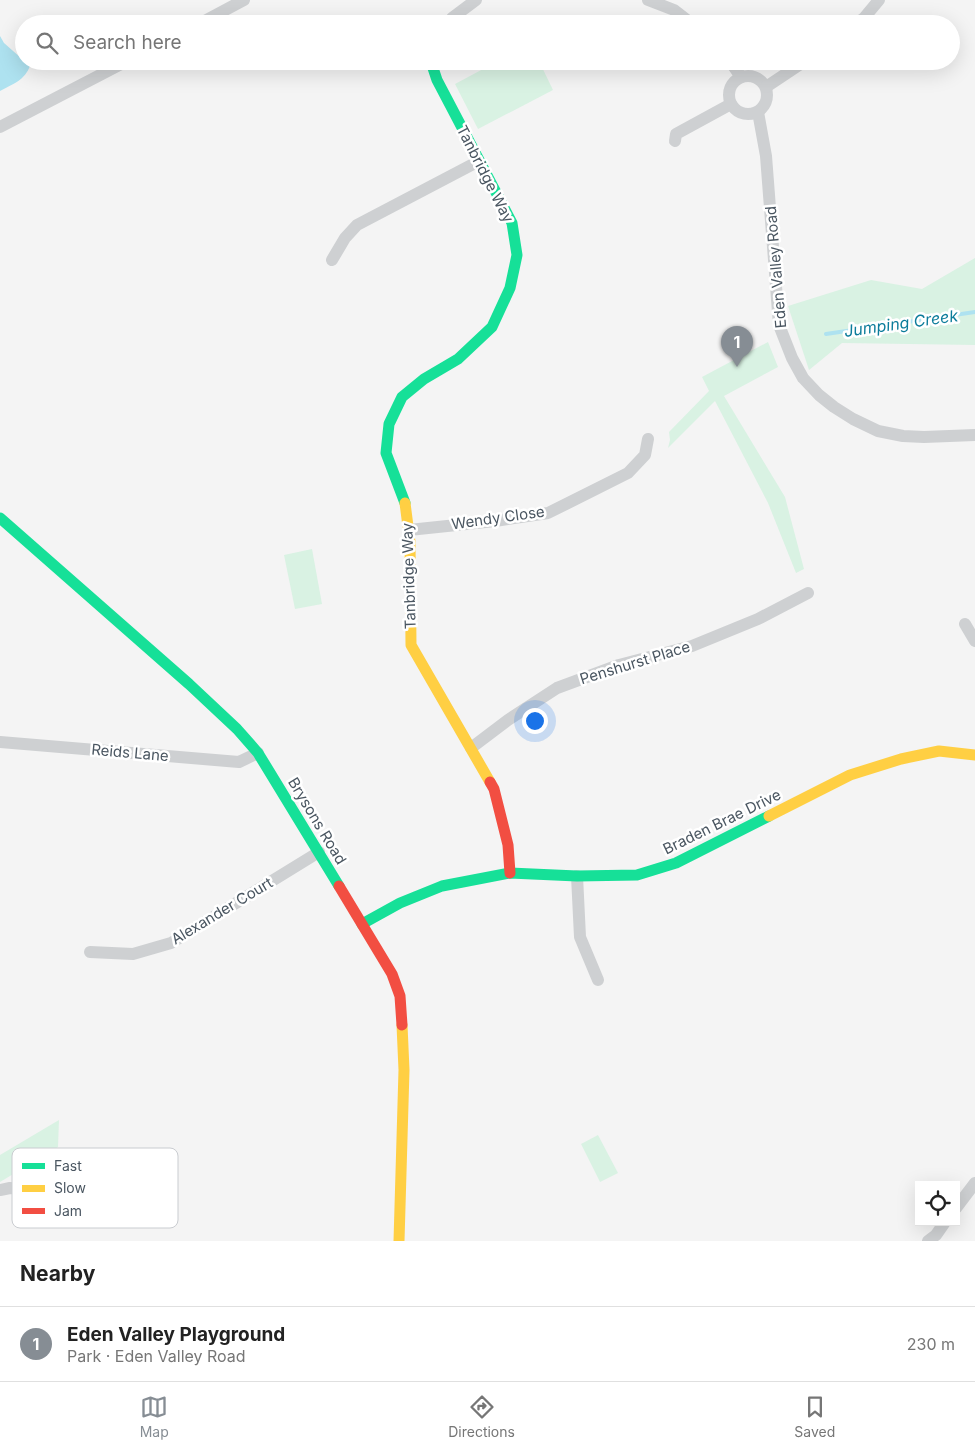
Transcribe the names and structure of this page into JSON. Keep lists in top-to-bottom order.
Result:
{
  "streets": {
    "street": [
      "Tanbridge Way",
      "Eden Valley Road",
      "Wendy Close",
      "Penshurst Place",
      "Reids Lane",
      "Brysons Road",
      "Braden Brae Drive",
      "Alexander Court"
    ]
  },
  "crossings": [
    ["Tanbridge Way", "Wendy Close"],
    ["Tanbridge Way", "Penshurst Place"],
    ["Tanbridge Way", "Braden Brae Drive"],
    ["Reids Lane", "Brysons Road"],
    ["Brysons Road", "Braden Brae Drive"],
    ["Brysons Road", "Alexander Court"]
  ],
  "water": ["Jumping Creek"],
  "legend": ["Fast", "Slow", "Jam"],
  "page": {
    "search": "Search here",
    "pins": "1",
    "heading": "Nearby",
    "list": [
      {
        "mark": "1",
        "name": "Eden Valley Playground",
        "note": "Park · Eden Valley Road",
        "value": "230 m"
      }
    ],
    "nav": ["Map", "Directions", "Saved"]
  }
}
